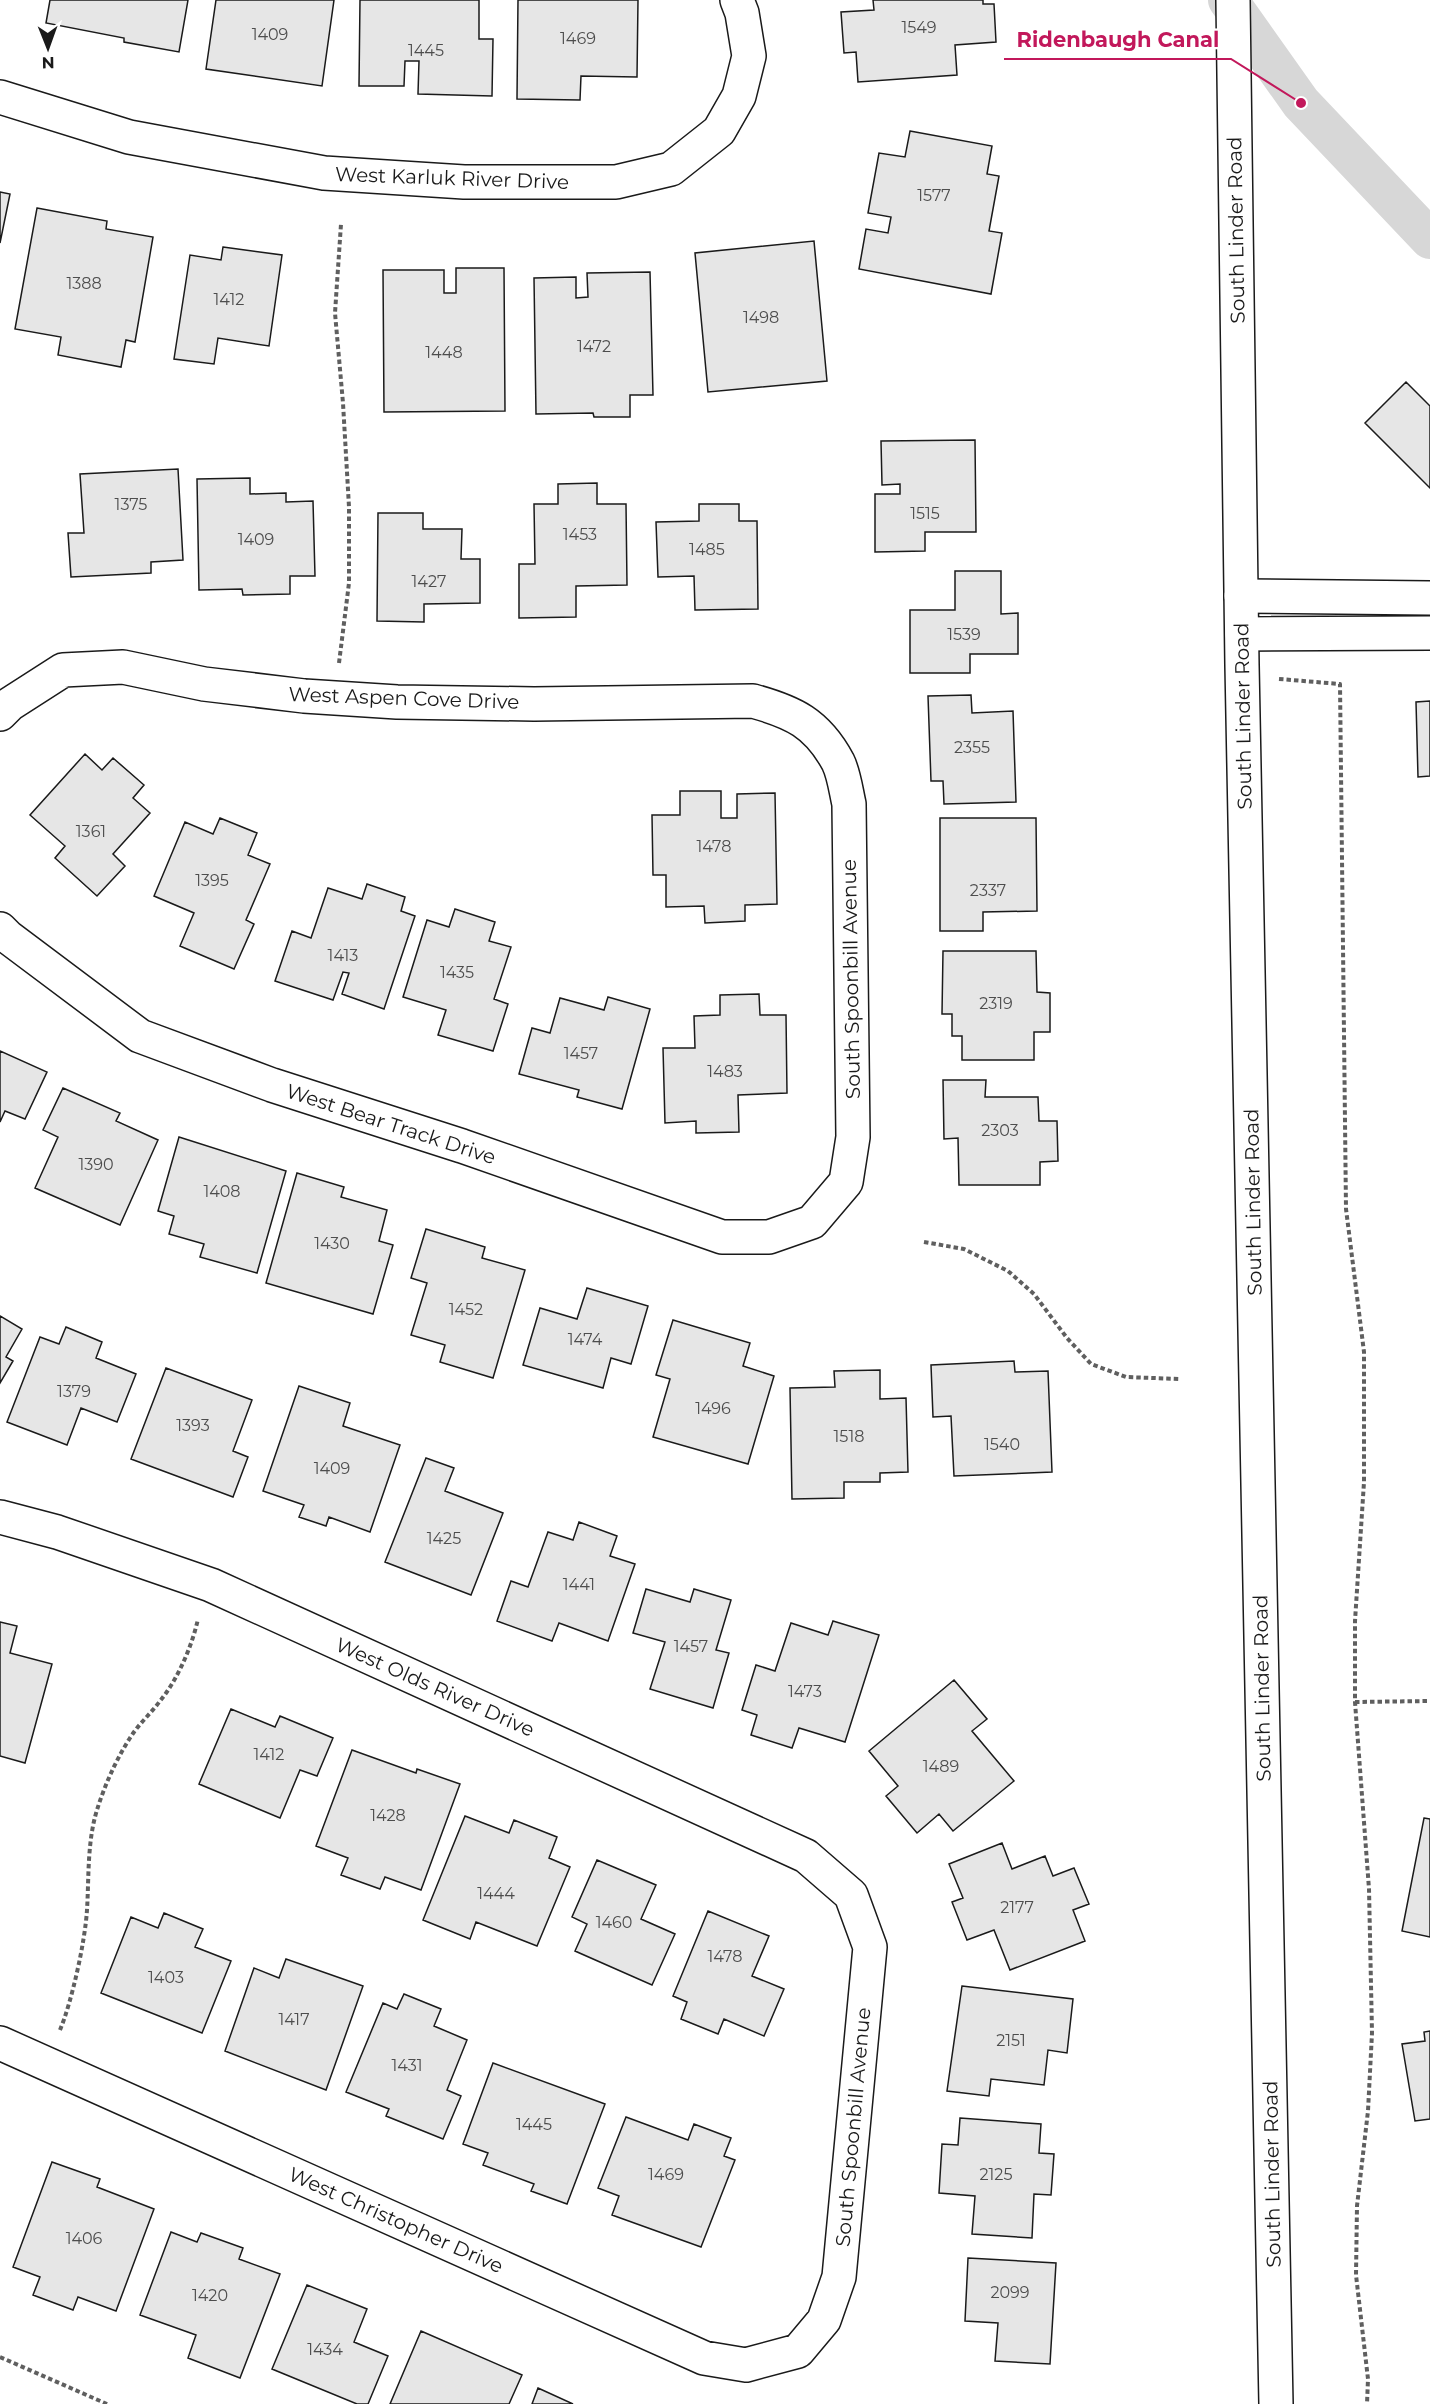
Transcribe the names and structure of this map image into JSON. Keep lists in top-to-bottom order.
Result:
{
  "streets": {
    "street": [
      "West Karluk River Drive",
      "South Linder Road",
      "West Aspen Cove Drive",
      "South Spoonbill Avenue",
      "West Bear Track Drive",
      "West Olds River Drive",
      "West Christopher Drive"
    ]
  },
  "crossings": [
    ["West Aspen Cove Drive", "South Spoonbill Avenue"],
    ["South Spoonbill Avenue", "West Bear Track Drive"],
    ["South Spoonbill Avenue", "West Olds River Drive"],
    ["South Spoonbill Avenue", "West Christopher Drive"]
  ],
  "places": ["Ridenbaugh Canal"],
  "house_numbers": [
    "1549",
    "1409",
    "1469",
    "1445",
    "1577",
    "1388",
    "1412",
    "1498",
    "1472",
    "1448",
    "1375",
    "1515",
    "1453",
    "1409",
    "1485",
    "1427",
    "1539",
    "2355",
    "1361",
    "1478",
    "1395",
    "2337",
    "1413",
    "1435",
    "2319",
    "1457",
    "1483",
    "2303",
    "1390",
    "1408",
    "1430",
    "1452",
    "1474",
    "1379",
    "1496",
    "1393",
    "1518",
    "1540",
    "1409",
    "1425",
    "1441",
    "1457",
    "1473",
    "1412",
    "1489",
    "1428",
    "1444",
    "2177",
    "1460",
    "1478",
    "1403",
    "1417",
    "2151",
    "1431",
    "1445",
    "1469",
    "2125",
    "1406",
    "2099",
    "1420",
    "1434"
  ],
  "north": "bottom"
}
